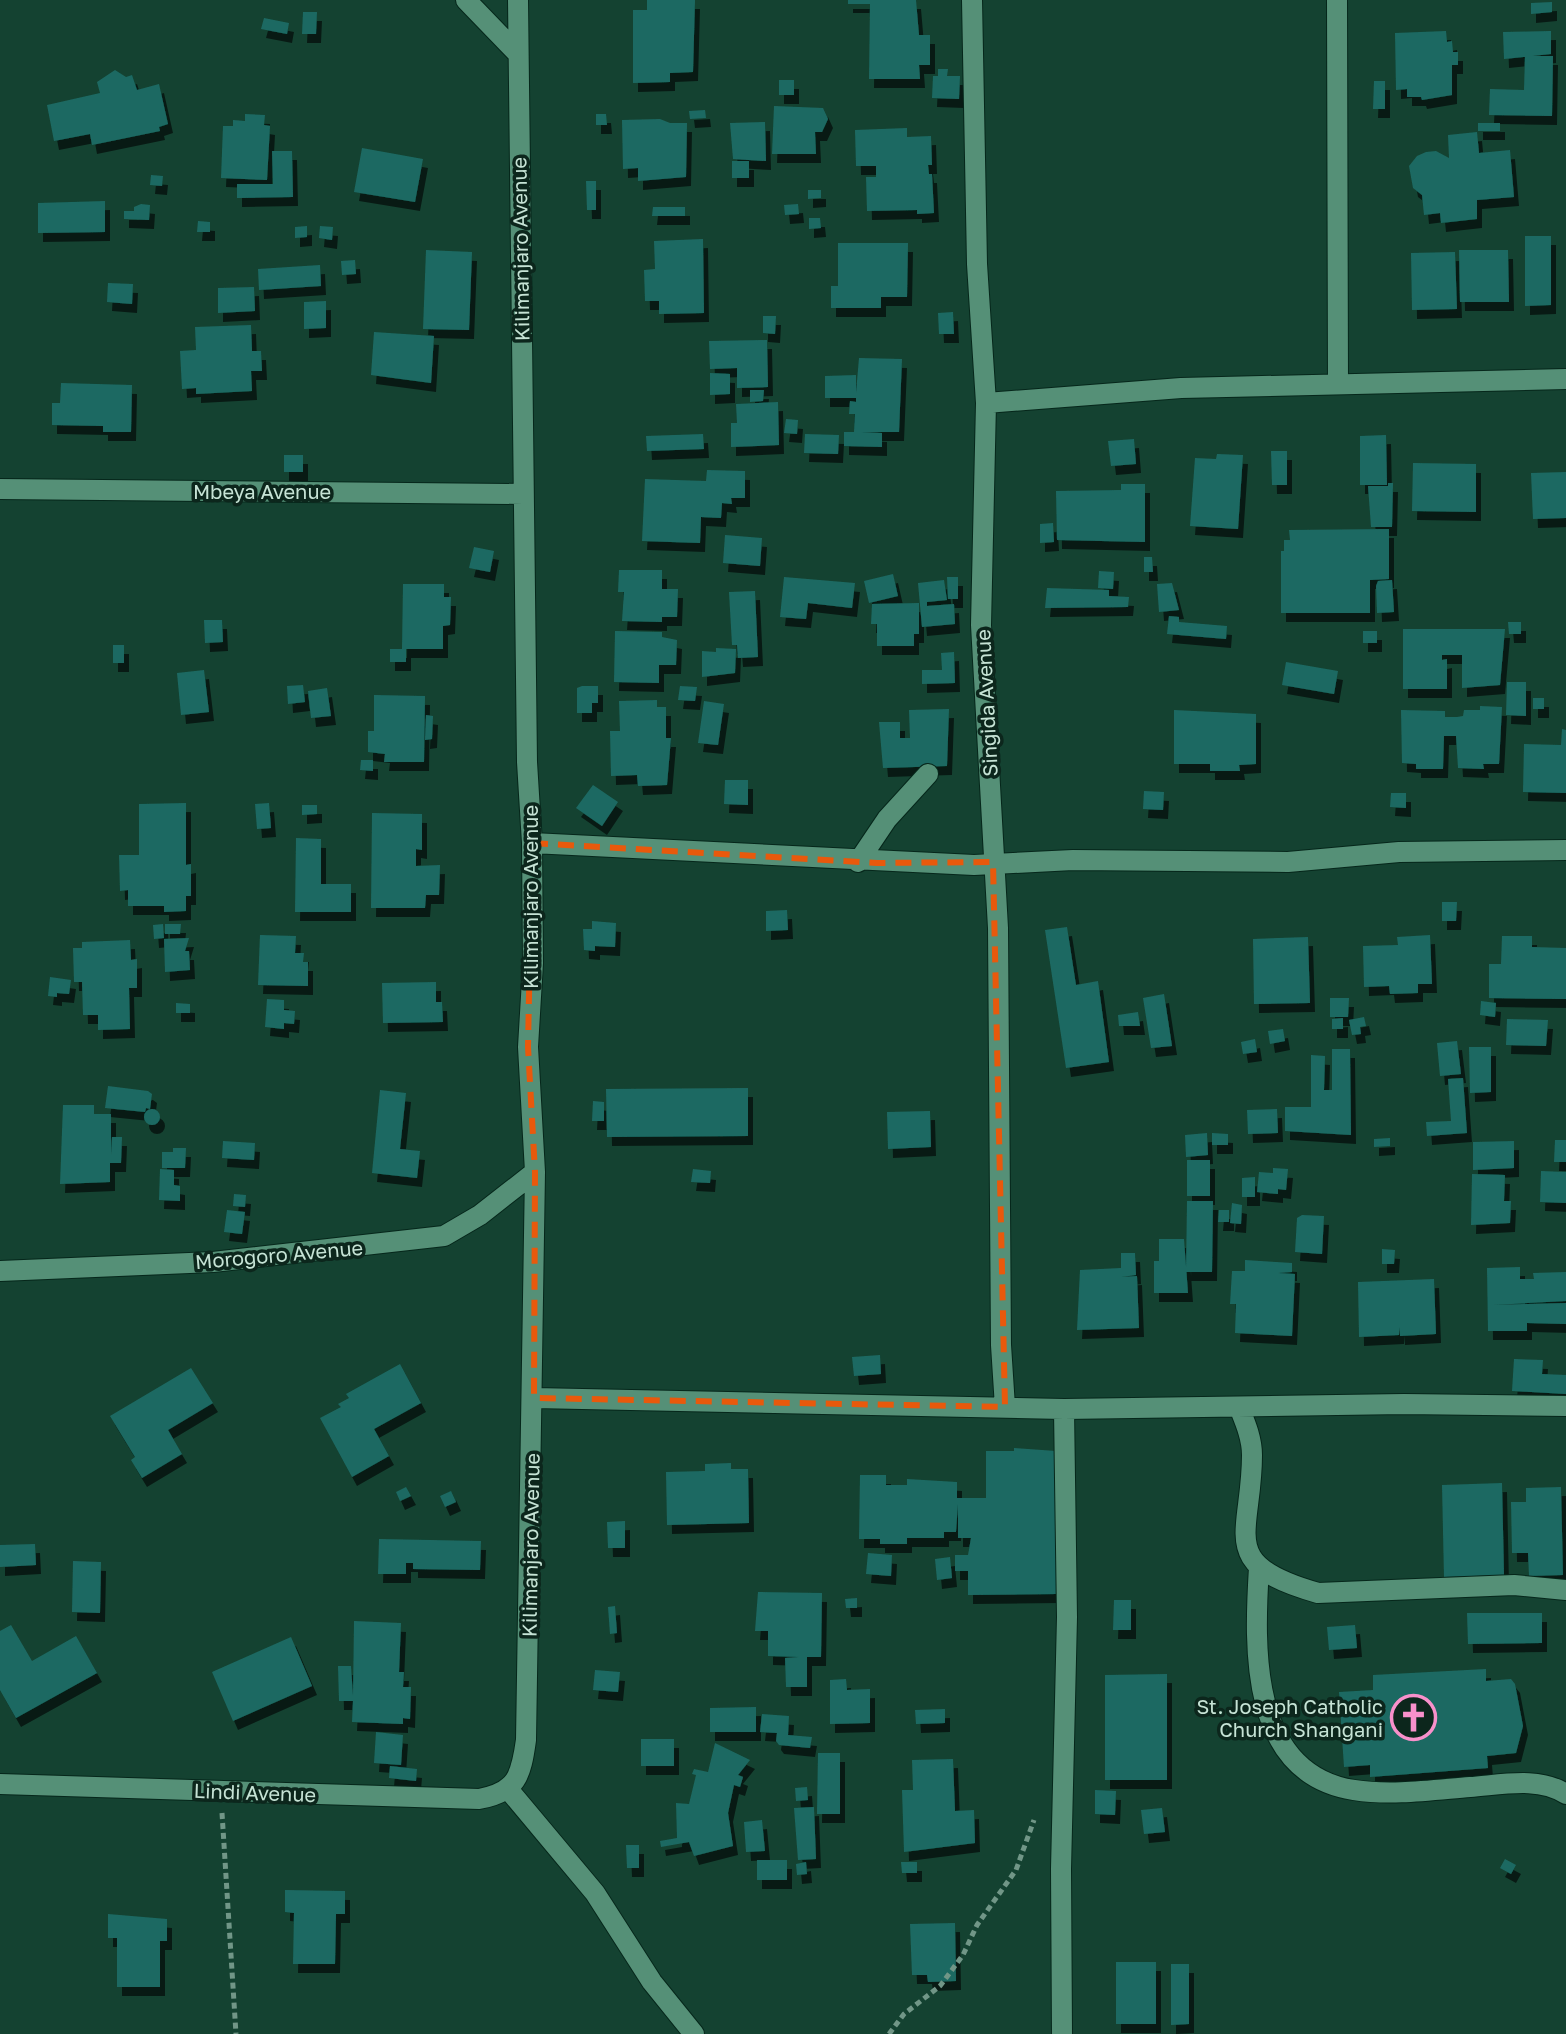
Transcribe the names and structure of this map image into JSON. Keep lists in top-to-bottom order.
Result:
{
  "streets": {
    "street": [
      "Kilimanjaro Avenue",
      "Mbeya Avenue",
      "Singida Avenue",
      "Morogoro Avenue",
      "Lindi Avenue"
    ]
  },
  "crossings": [
    ["Kilimanjaro Avenue", "Mbeya Avenue"],
    ["Kilimanjaro Avenue", "Morogoro Avenue"],
    ["Kilimanjaro Avenue", "Lindi Avenue"]
  ],
  "places": {
    "church": ["St. Joseph Catholic Church Shangani"]
  }
}
